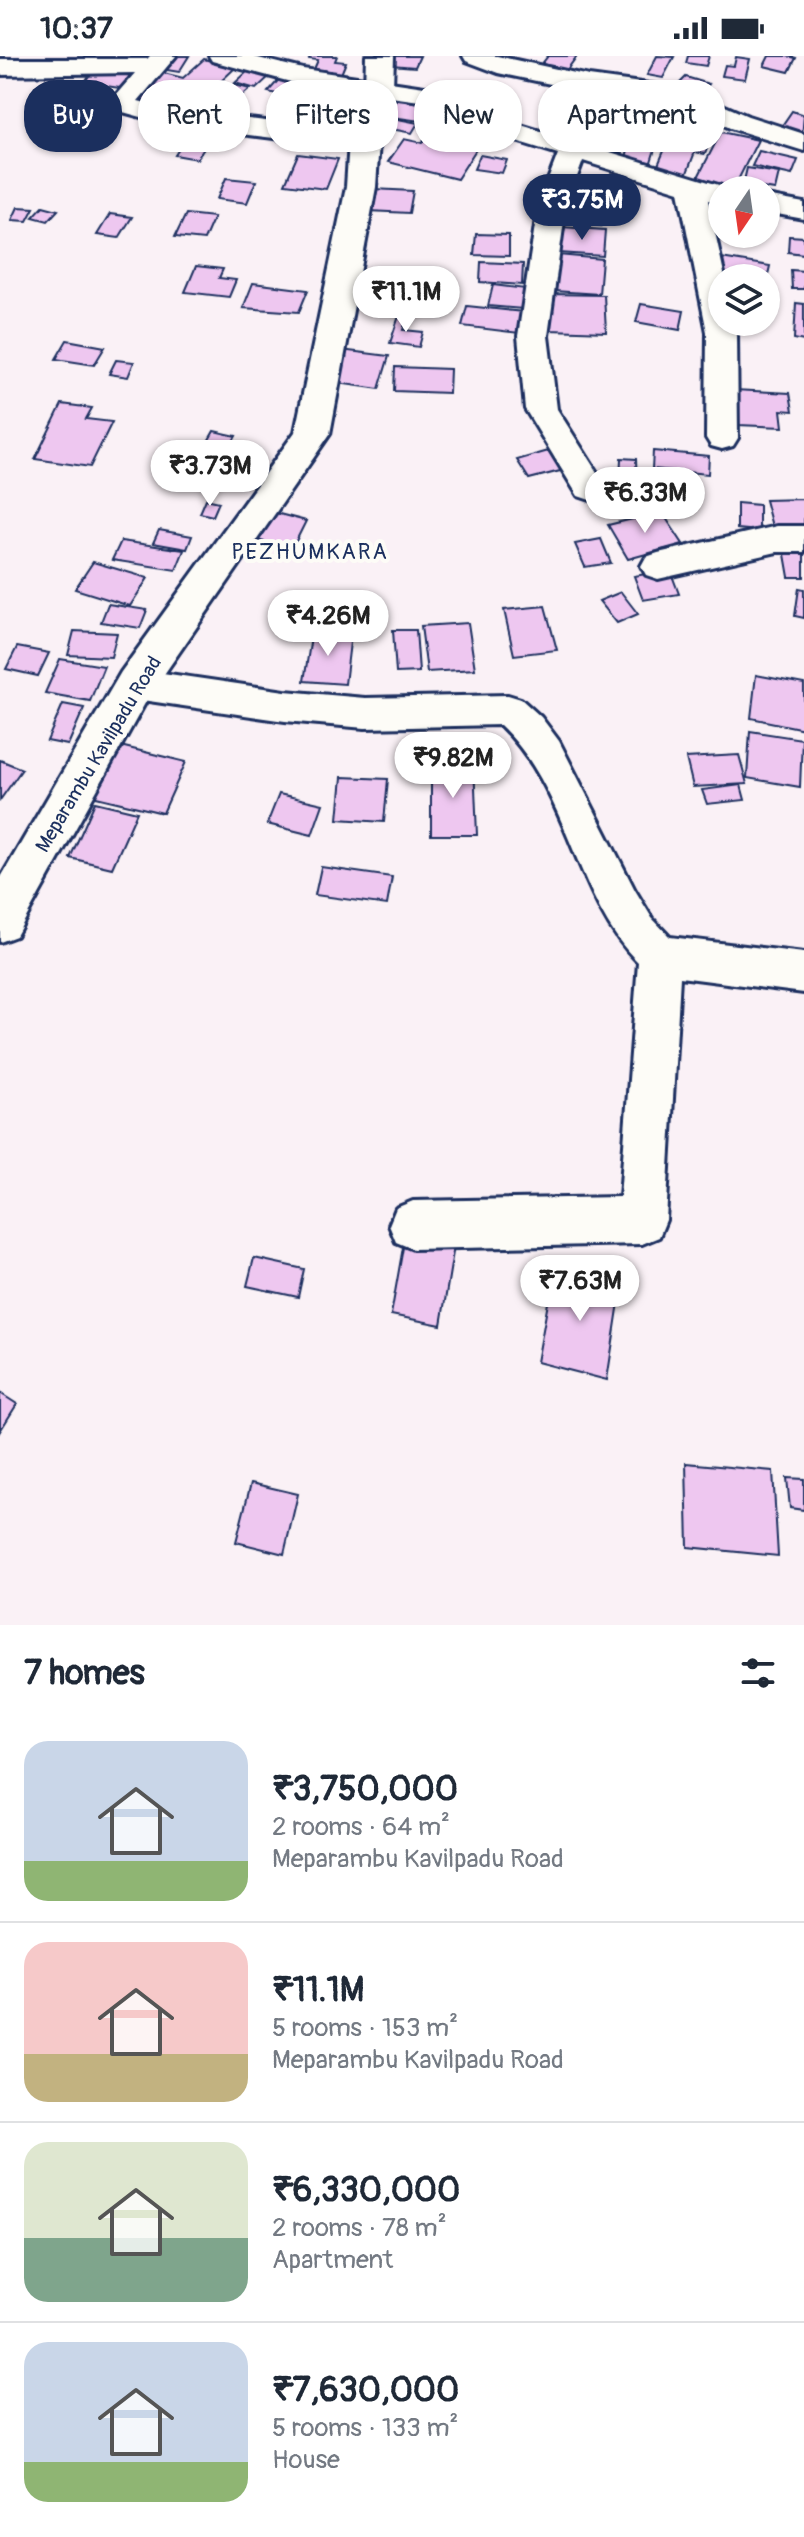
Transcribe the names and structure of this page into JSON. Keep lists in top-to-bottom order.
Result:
{
  "streets": {
    "main road": ["Meparambu Kavilpadu Road"]
  },
  "districts": ["PEZHUMKARA"],
  "north": "bottom",
  "page": {
    "status": "10:37",
    "chip": [
      "Buy",
      "Rent",
      "Filters",
      "New",
      "Apartment"
    ],
    "price": [
      "₹3.75M",
      "₹11.1M",
      "₹3.73M",
      "₹6.33M",
      "₹4.26M",
      "₹9.82M",
      "₹7.63M"
    ],
    "heading": "7 homes",
    "list": [
      {
        "name": "₹3,750,000",
        "note": "2 rooms · 64 m² · Meparambu Kavilpadu Road"
      },
      {
        "name": "₹11.1M",
        "note": "5 rooms · 153 m² · Meparambu Kavilpadu Road"
      },
      {
        "name": "₹6,330,000",
        "note": "2 rooms · 78 m² · Apartment"
      },
      {
        "name": "₹7,630,000",
        "note": "5 rooms · 133 m² · House"
      }
    ]
  }
}
